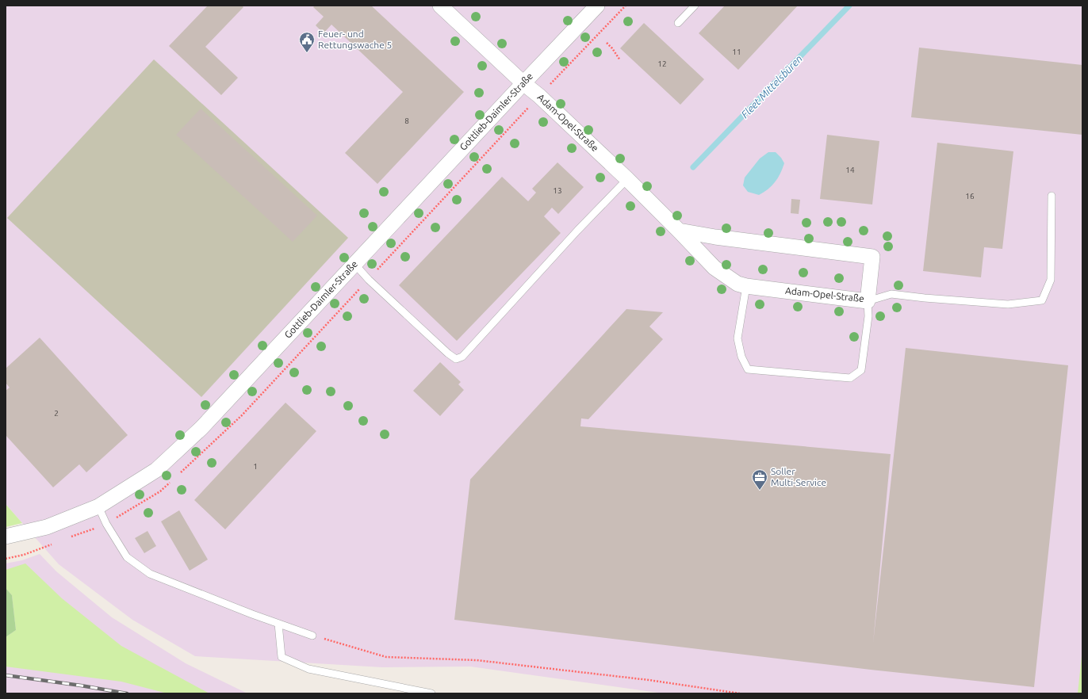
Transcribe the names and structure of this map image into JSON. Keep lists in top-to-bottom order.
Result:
{
  "streets": {
    "street": ["Gottlieb-Daimler-Straße", "Adam-Opel-Straße"]
  },
  "crossings": [
    ["Gottlieb-Daimler-Straße", "Adam-Opel-Straße"]
  ],
  "water": ["Fleet Mittelsbüren"],
  "places": {
    "public building": ["Feuer- und Rettungswache 5"],
    "office": ["Soller Multi-Service"]
  },
  "house_numbers": [
    "11",
    "12",
    "8",
    "14",
    "13",
    "16",
    "2",
    "1"
  ]
}
